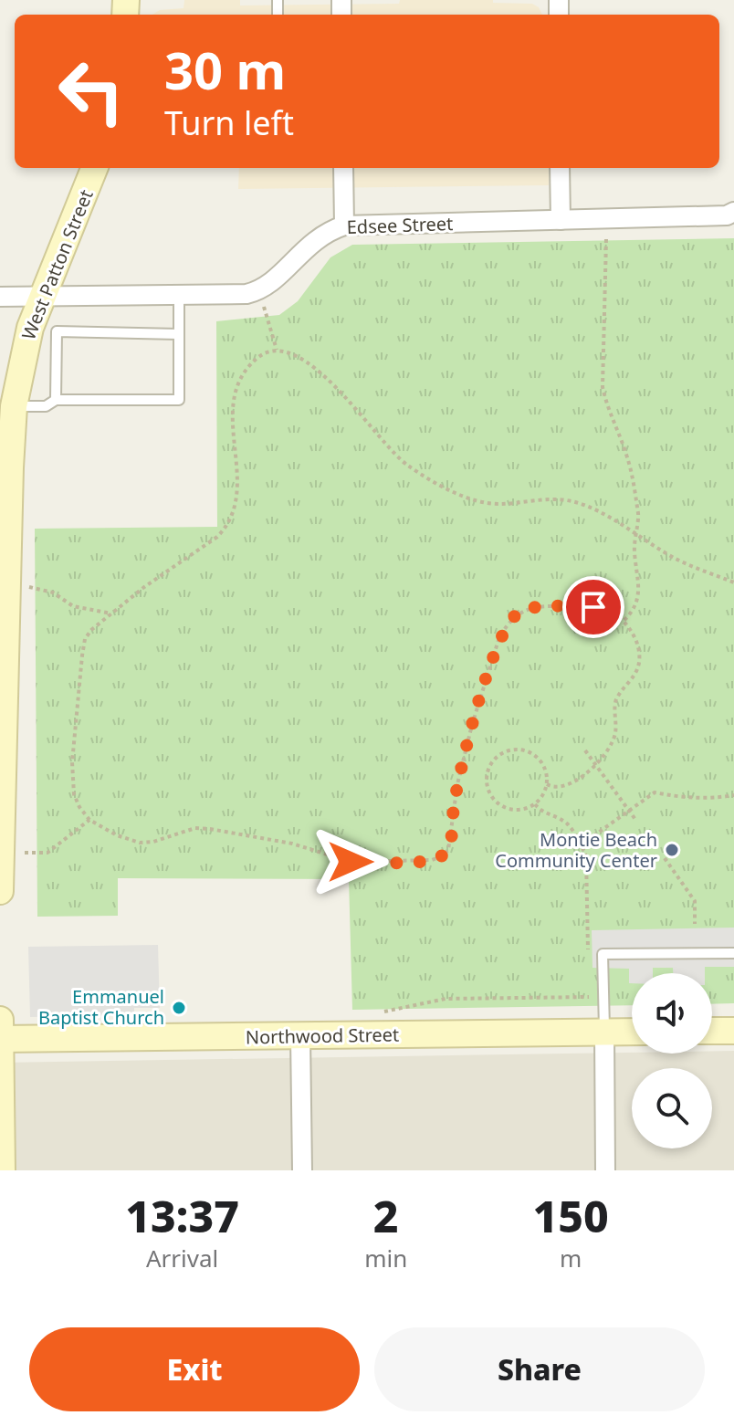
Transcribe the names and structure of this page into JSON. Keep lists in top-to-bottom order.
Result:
{
  "streets": {
    "street": ["Edsee Street", "West Patton Street", "Northwood Street"]
  },
  "places": ["Montie Beach Community Center", "Emmanuel Baptist Church"],
  "page": {
    "turn": ["30 m", "Turn left"],
    "eta": [
      "13:37",
      "Arrival",
      "2",
      "min",
      "150",
      "m"
    ],
    "buttons": ["Exit", "Share"]
  }
}
